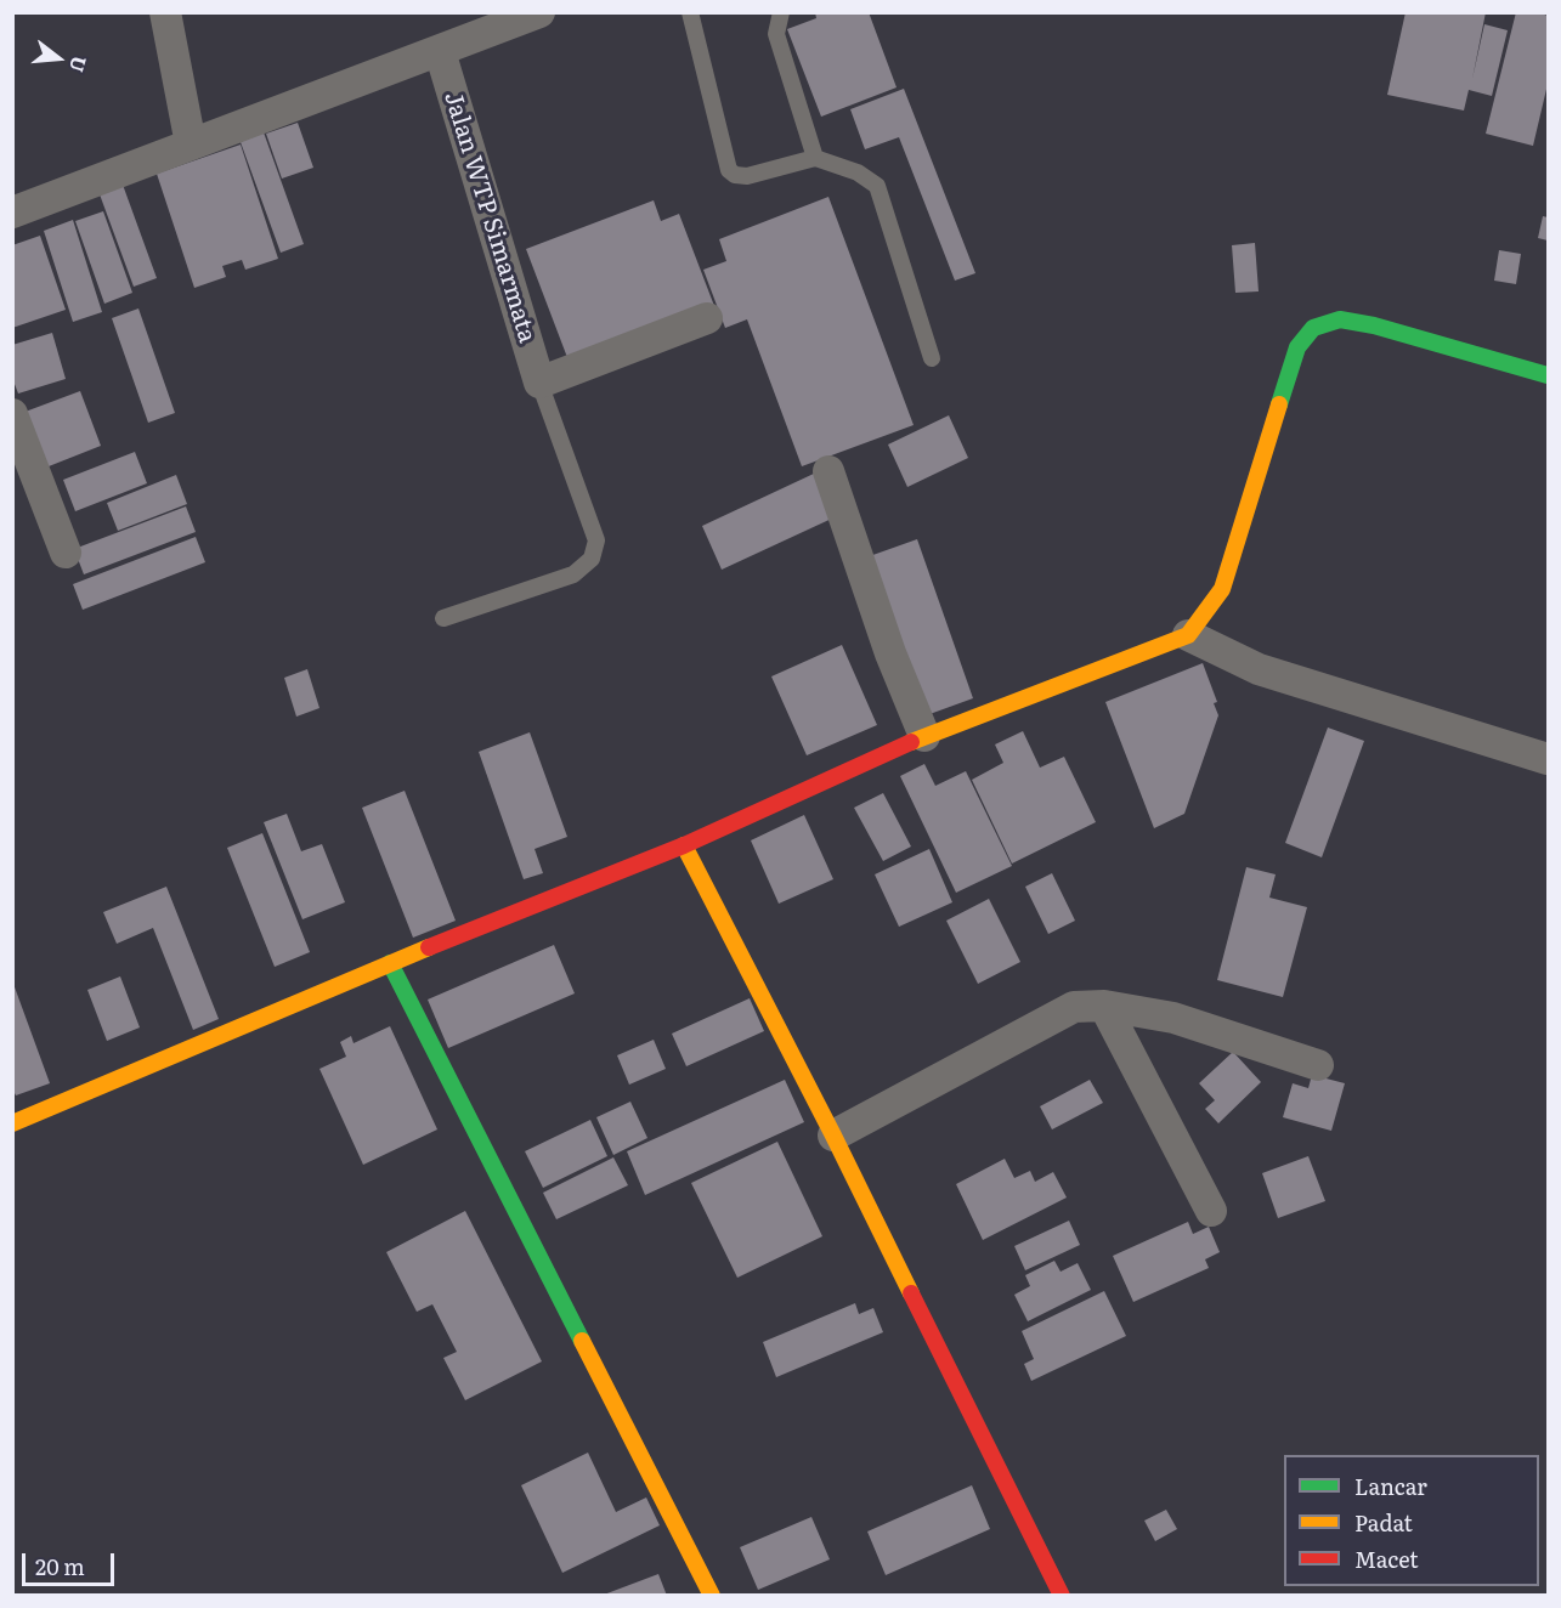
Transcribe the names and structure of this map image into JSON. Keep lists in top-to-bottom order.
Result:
{
  "streets": {
    "street": ["Jalan WTP Simarmata"]
  },
  "legend": ["Lancar", "Padat", "Macet"],
  "scale_bar": "20 m",
  "north": "right"
}
